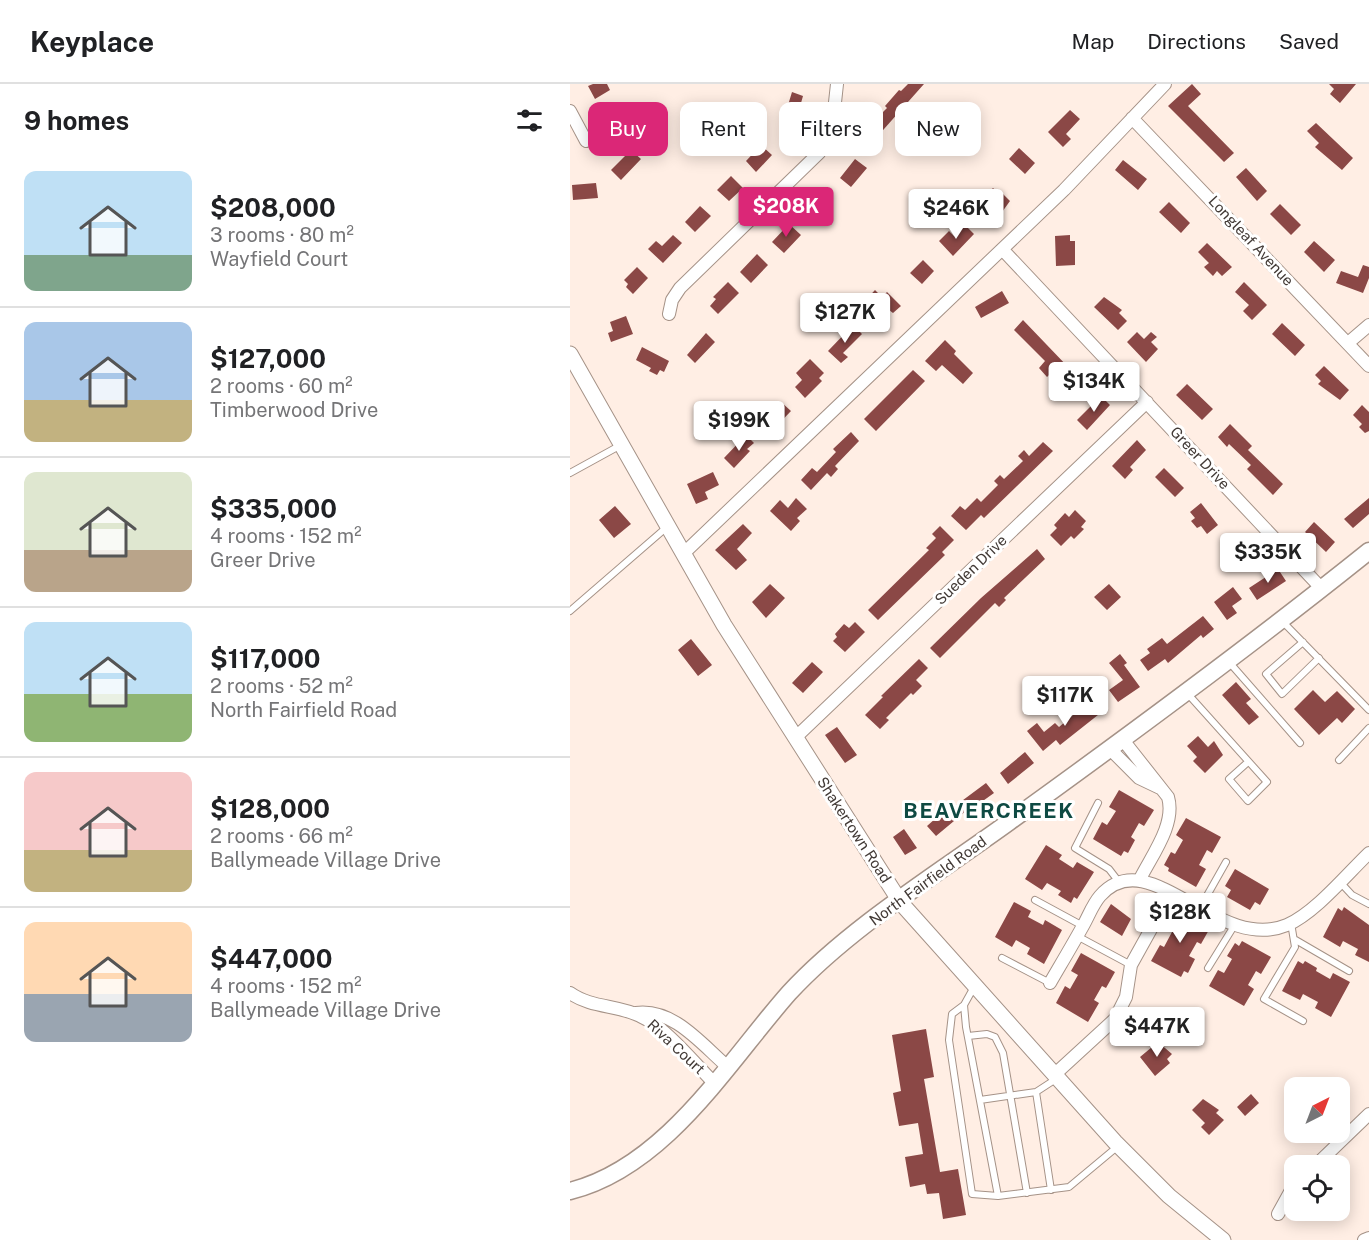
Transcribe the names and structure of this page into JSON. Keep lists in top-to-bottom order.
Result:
{
  "streets": {
    "main road": ["North Fairfield Road"],
    "street": [
      "Longleaf Avenue",
      "Greer Drive",
      "Sueden Drive",
      "Shakertown Road",
      "Riva Court"
    ]
  },
  "crossings": [
    ["Greer Drive", "Sueden Drive"],
    ["Greer Drive", "North Fairfield Road"],
    ["Sueden Drive", "Shakertown Road"],
    ["Shakertown Road", "North Fairfield Road"],
    ["North Fairfield Road", "Riva Court"]
  ],
  "districts": ["BEAVERCREEK"],
  "north": "top right",
  "page": {
    "header": "Keyplace",
    "nav": ["Map", "Directions", "Saved"],
    "heading": "9 homes",
    "chip": [
      "Buy",
      "Rent",
      "Filters",
      "New"
    ],
    "list": [
      {
        "name": "$208,000",
        "note": "3 rooms · 80 m² · Wayfield Court"
      },
      {
        "name": "$127,000",
        "note": "2 rooms · 60 m² · Timberwood Drive"
      },
      {
        "name": "$335,000",
        "note": "4 rooms · 152 m² · Greer Drive"
      },
      {
        "name": "$117,000",
        "note": "2 rooms · 52 m² · North Fairfield Road"
      },
      {
        "name": "$128,000",
        "note": "2 rooms · 66 m² · Ballymeade Village Drive"
      },
      {
        "name": "$447,000",
        "note": "4 rooms · 152 m² · Ballymeade Village Drive"
      }
    ],
    "price": [
      "$208K",
      "$246K",
      "$127K",
      "$134K",
      "$199K",
      "$335K",
      "$117K",
      "$128K",
      "$447K"
    ]
  }
}
